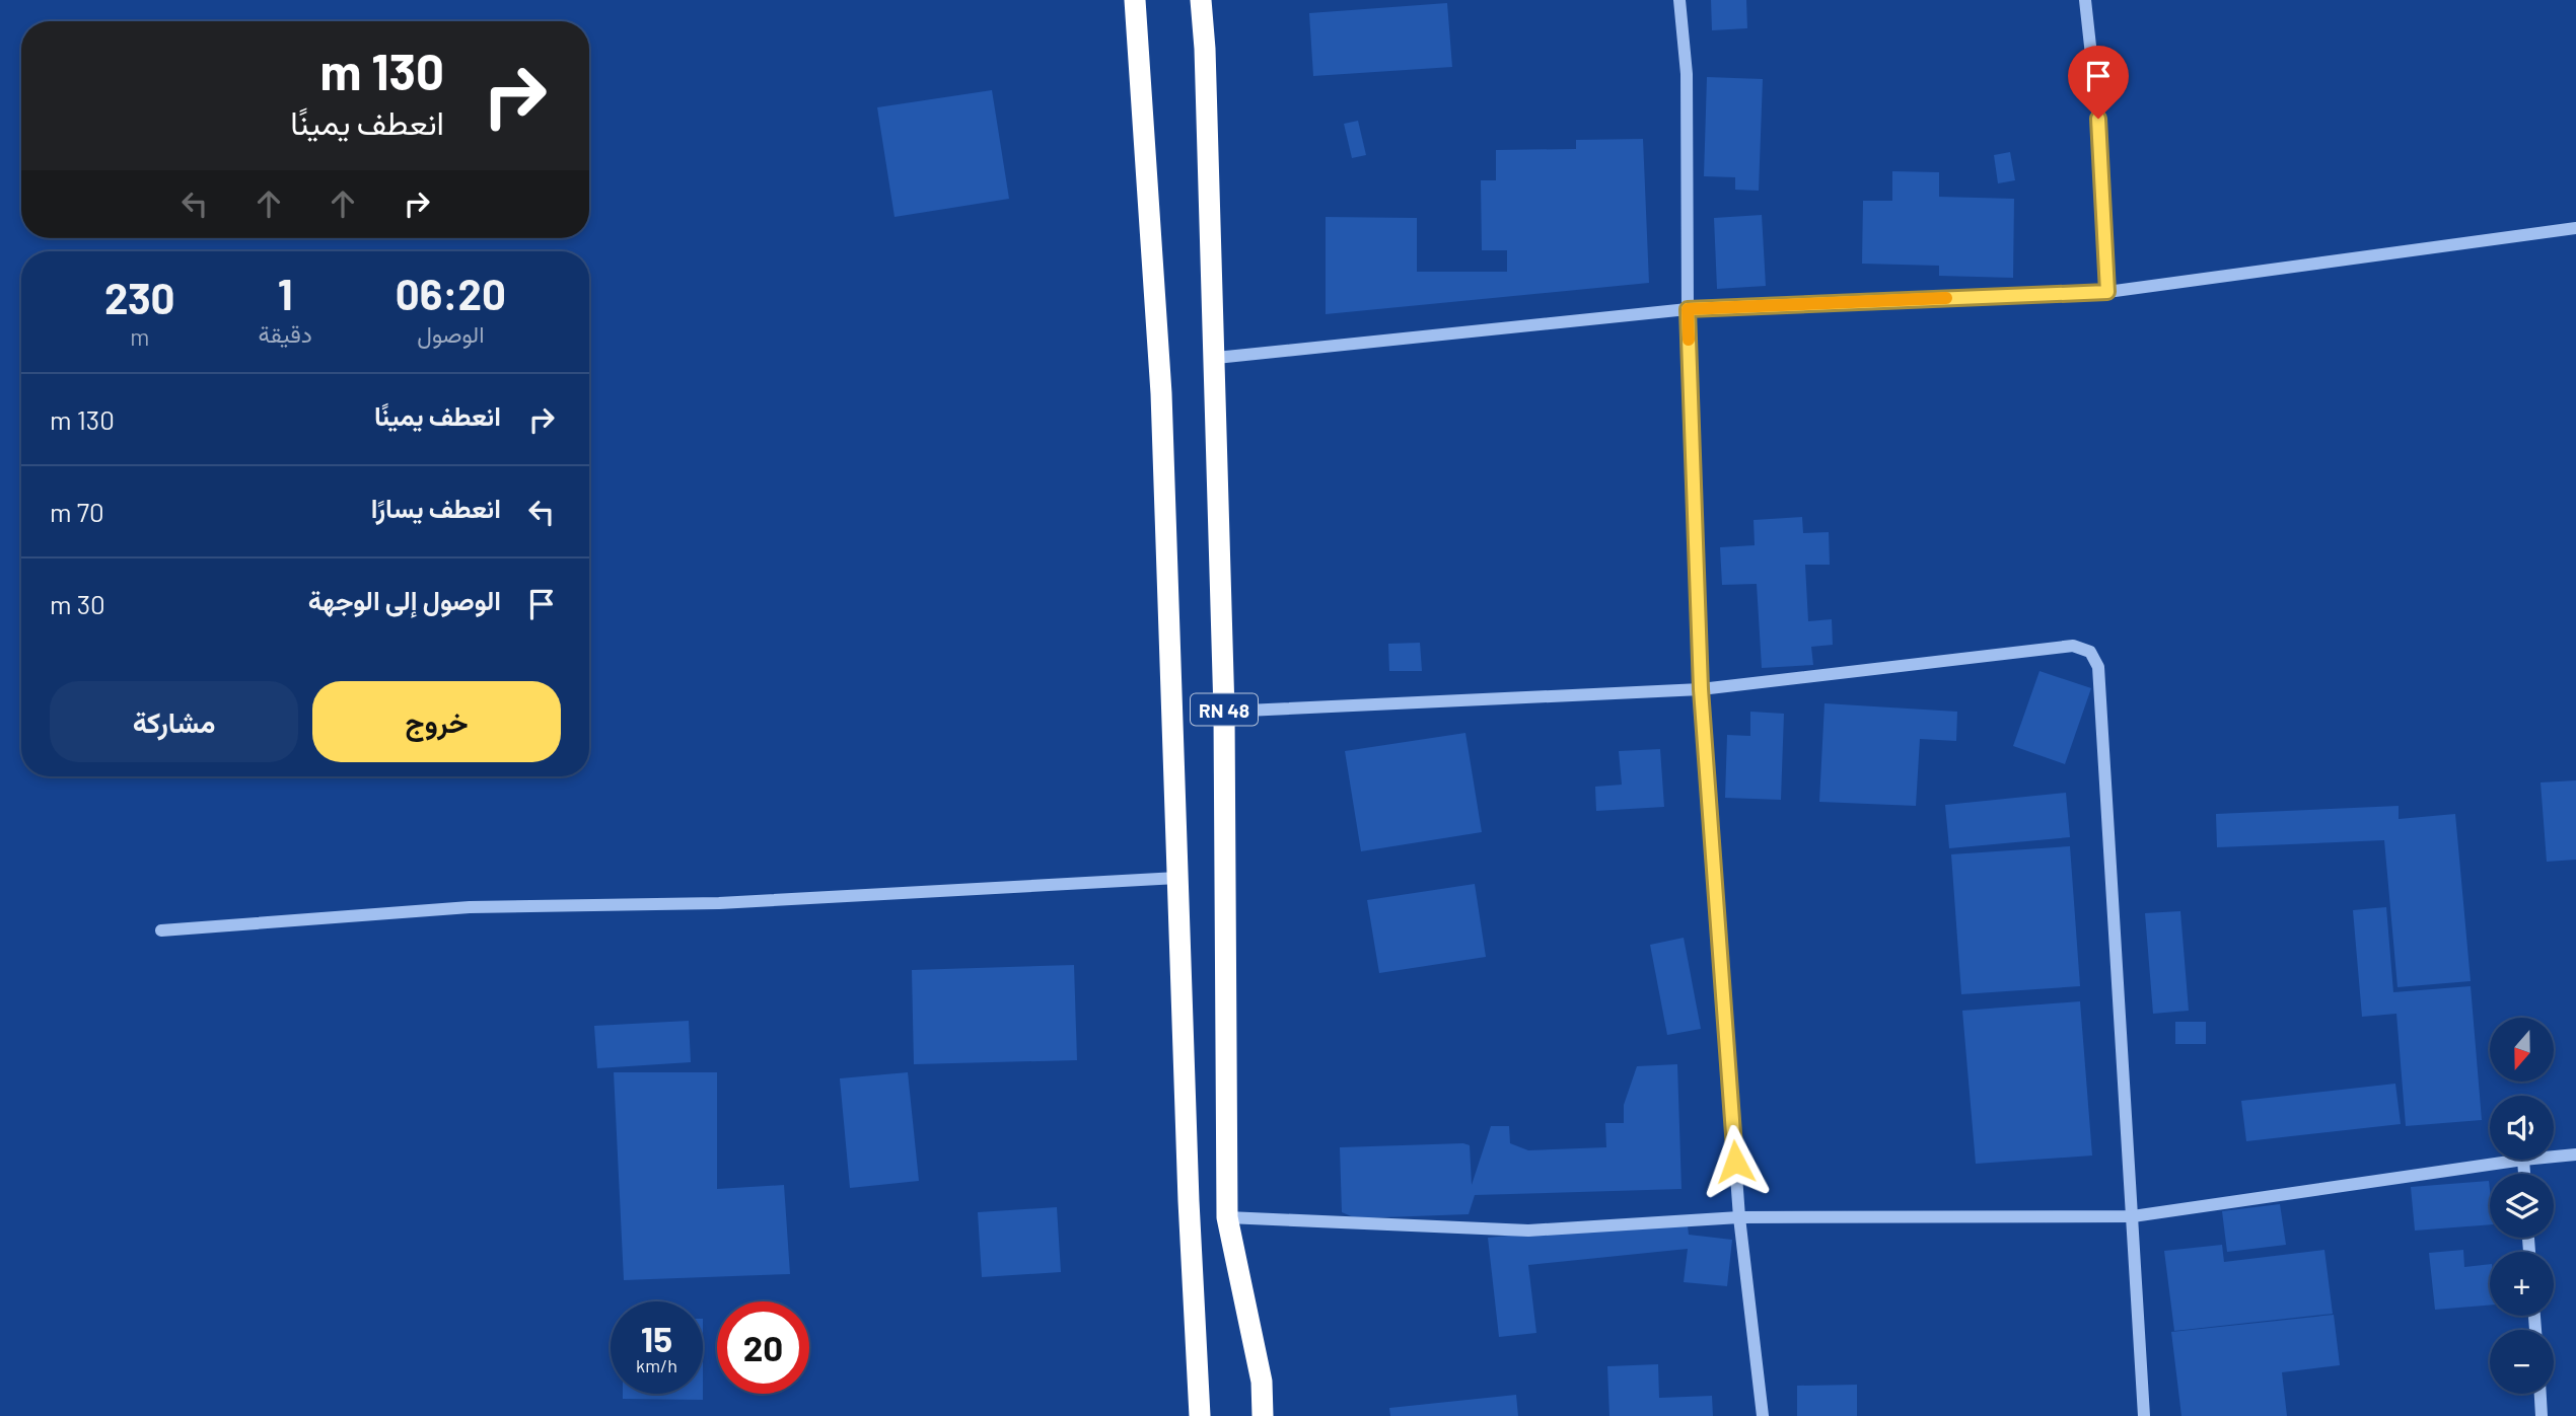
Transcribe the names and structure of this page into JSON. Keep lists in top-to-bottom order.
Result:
{
  "streets": {
    "highway": ["RN 48"]
  },
  "north": "bottom",
  "page": {
    "turn": ["130 m", "انعطف يمينًا"],
    "eta": [
      "06:20",
      "الوصول",
      "1",
      "دقيقة",
      "230",
      "m"
    ],
    "list": [
      {
        "name": "انعطف يمينًا",
        "value": "130 m"
      },
      {
        "name": "انعطف يسارًا",
        "value": "70 m"
      },
      {
        "name": "الوصول إلى الوجهة",
        "value": "30 m"
      }
    ],
    "buttons": ["خروج", "مشاركة"],
    "map_buttons": ["+", "−"],
    "speed": "15 km/h",
    "limit": "20"
  }
}
